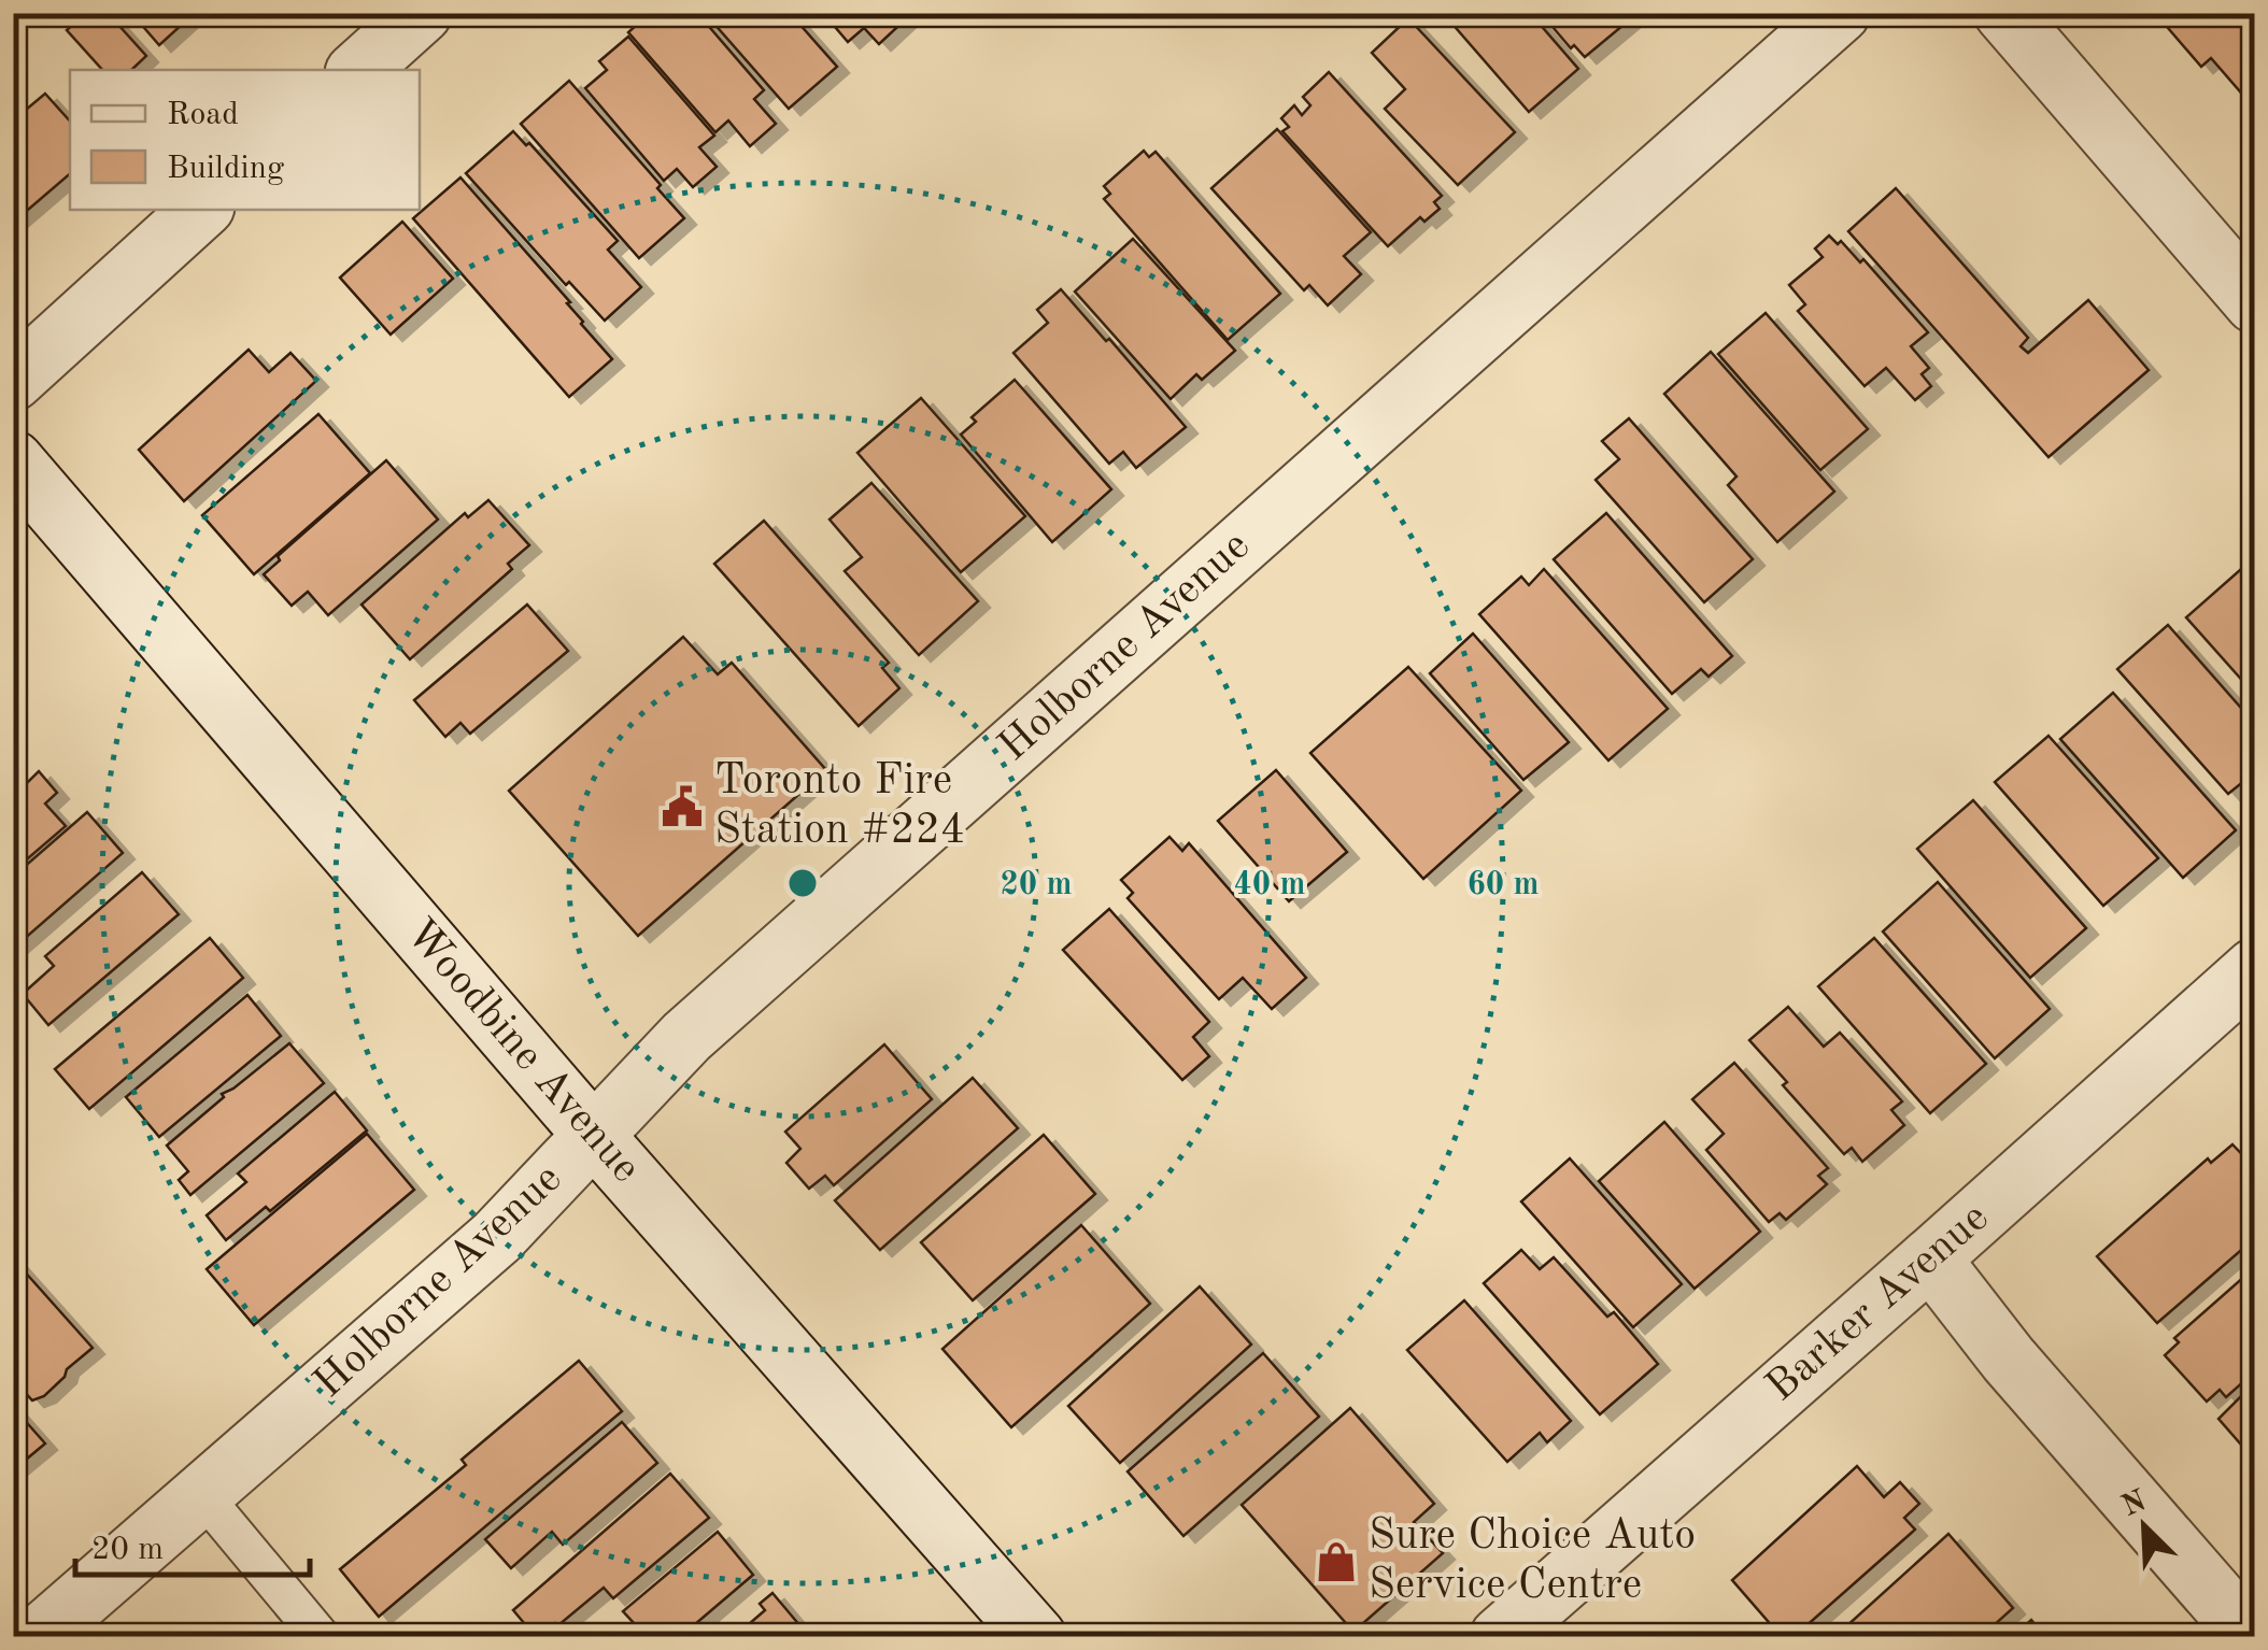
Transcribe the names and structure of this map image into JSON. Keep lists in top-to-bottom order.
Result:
{
  "streets": {
    "street": ["Holborne Avenue", "Woodbine Avenue", "Barker Avenue"]
  },
  "crossings": [
    ["Holborne Avenue", "Woodbine Avenue"]
  ],
  "places": {
    "public building": ["Toronto Fire Station #224"],
    "shop": ["Sure Choice Auto Service Centre"]
  },
  "legend": ["Road", "Building"],
  "scale_bar": "20 m",
  "north": "top left",
  "rings": ["20 m", "40 m", "60 m"]
}
